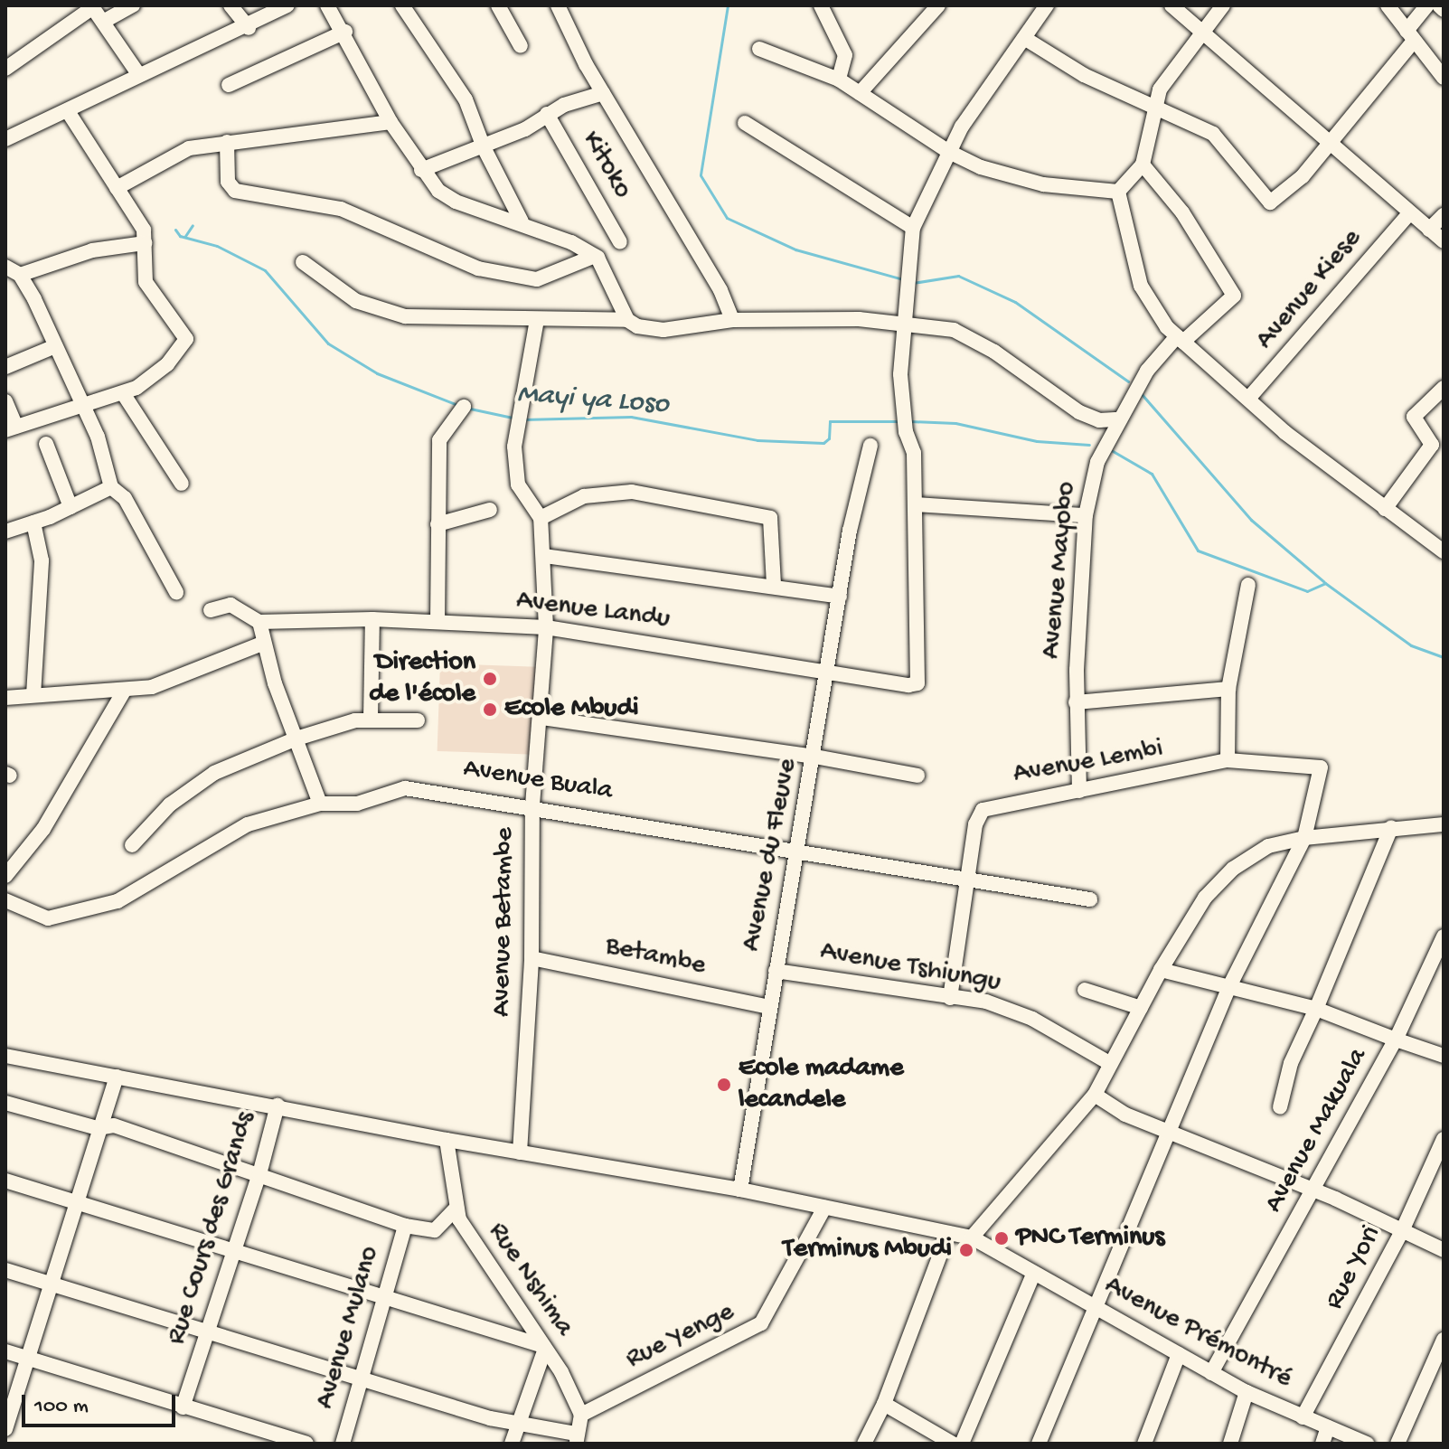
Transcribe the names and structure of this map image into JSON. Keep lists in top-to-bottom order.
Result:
{
  "streets": {
    "street": [
      "Kitoko",
      "Avenue Kiese",
      "Avenue Mayobo",
      "Avenue Landu",
      "Avenue Lembi",
      "Avenue Buala",
      "Avenue du Fleuve",
      "Avenue Betambe",
      "Betambe",
      "Avenue Tshiungu",
      "Avenue Makuala",
      "Rue Cours des Grands",
      "Rue Yori",
      "Rue Nshima",
      "Avenue Mulano",
      "Avenue Prémontré",
      "Rue Yenge"
    ]
  },
  "crossings": [
    ["Avenue Mayobo", "Avenue Lembi"],
    ["Avenue Landu", "Avenue du Fleuve"],
    ["Avenue Landu", "Avenue Betambe"],
    ["Avenue Lembi", "Avenue Buala"],
    ["Avenue Lembi", "Avenue Tshiungu"],
    ["Avenue Buala", "Avenue du Fleuve"],
    ["Avenue Buala", "Avenue Betambe"],
    ["Avenue du Fleuve", "Betambe"],
    ["Avenue du Fleuve", "Avenue Tshiungu"],
    ["Avenue du Fleuve", "Avenue Prémontré"],
    ["Avenue Betambe", "Betambe"],
    ["Avenue Betambe", "Avenue Prémontré"],
    ["Avenue Makuala", "Avenue Prémontré"],
    ["Rue Cours des Grands", "Avenue Prémontré"],
    ["Rue Yori", "Avenue Prémontré"],
    ["Rue Nshima", "Avenue Prémontré"],
    ["Rue Nshima", "Rue Yenge"],
    ["Avenue Prémontré", "Rue Yenge"]
  ],
  "water": ["Mayi ya Loso"],
  "places": [
    "Direction de l'école",
    "Ecole Mbudi",
    "Ecole madame lecandele",
    "PNC Terminus",
    "Terminus Mbudi"
  ],
  "scale_bar": "100 m"
}
